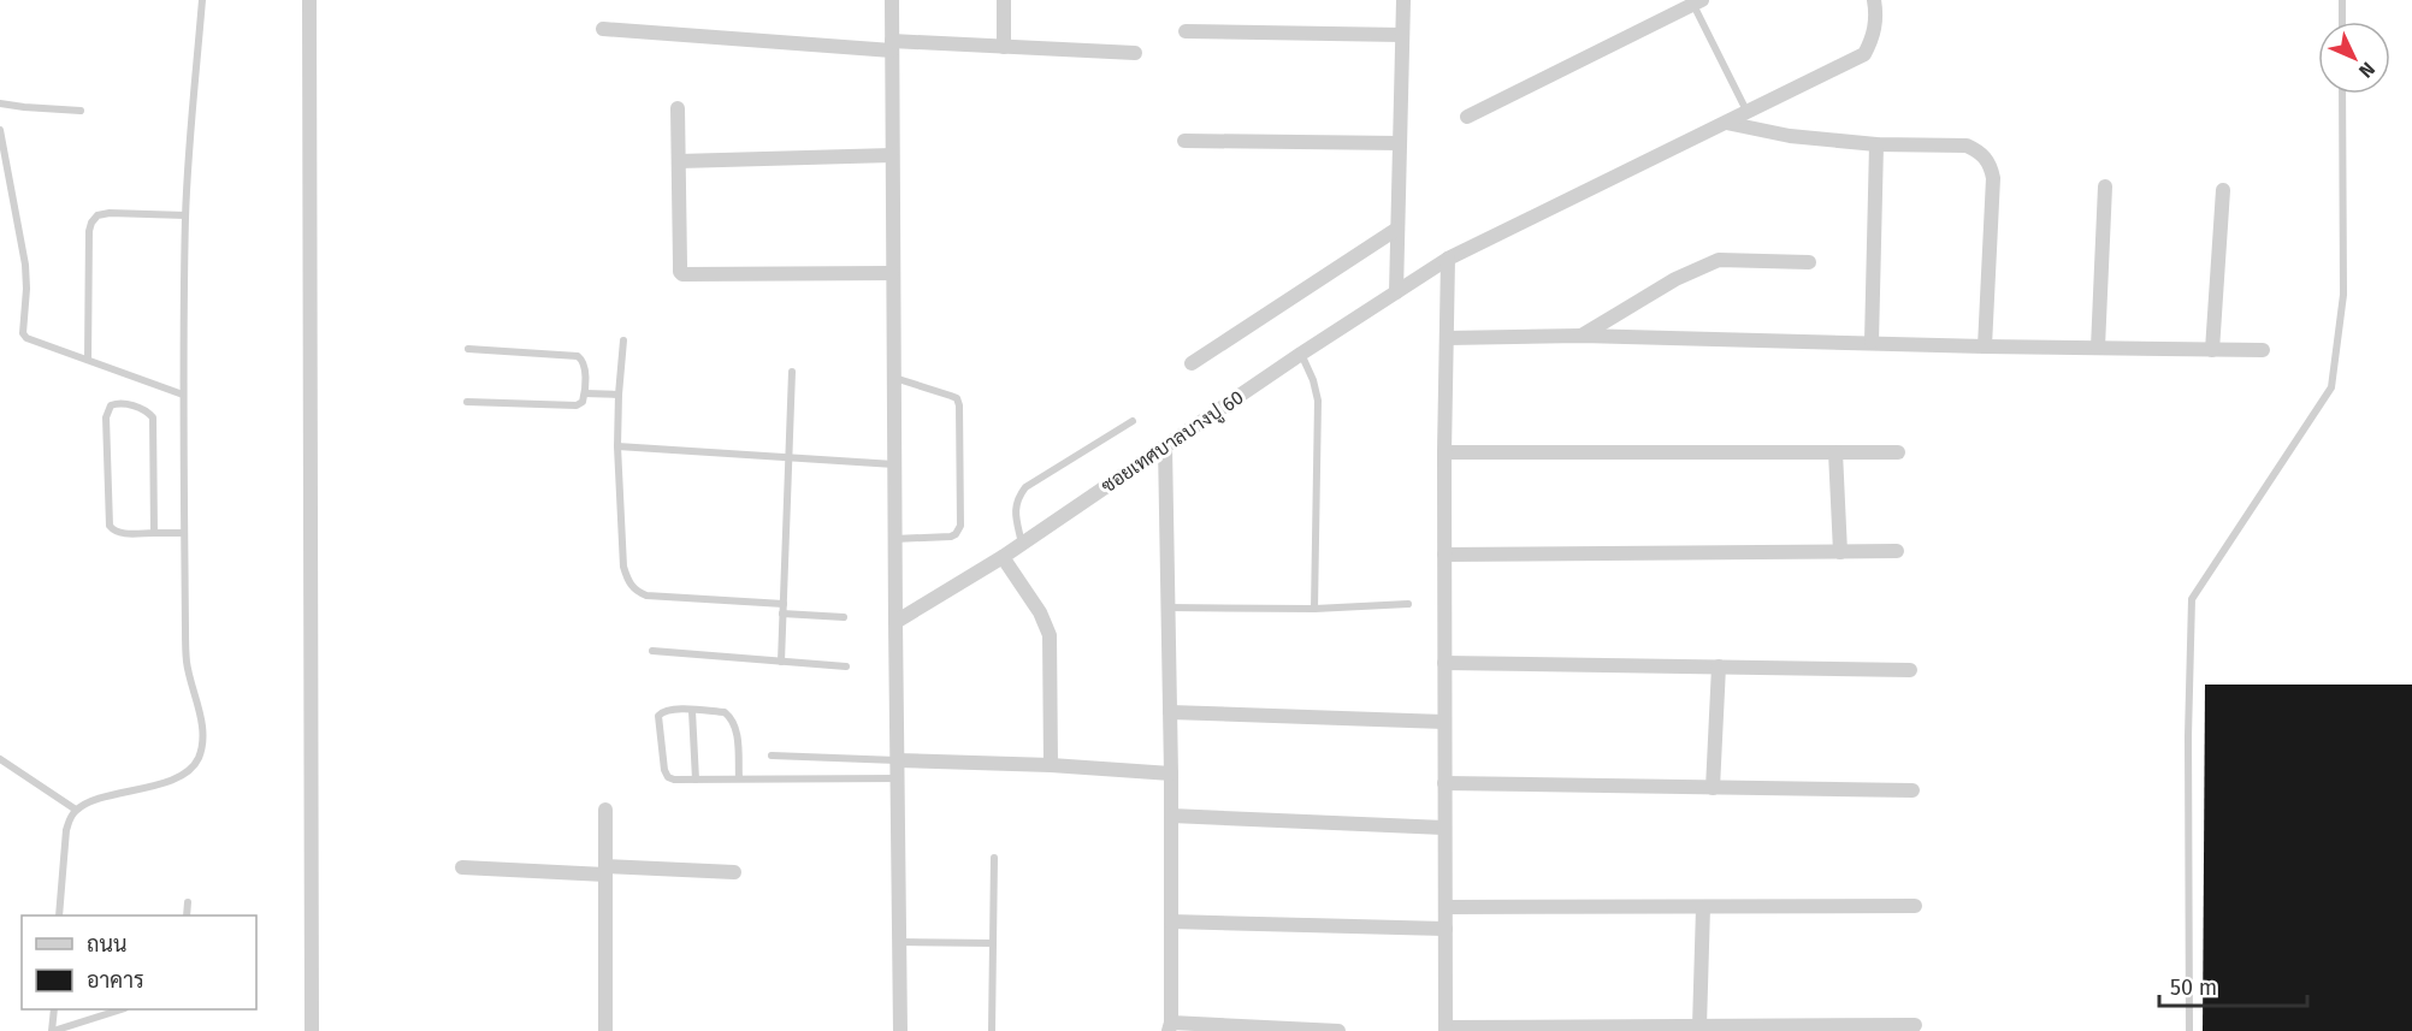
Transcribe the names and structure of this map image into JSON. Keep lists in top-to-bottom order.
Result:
{
  "streets": {
    "street": ["ซอยเทศบาลบางปู 60"]
  },
  "legend": ["ถนน", "อาคาร"],
  "scale_bar": "50 m",
  "north": "bottom right"
}
